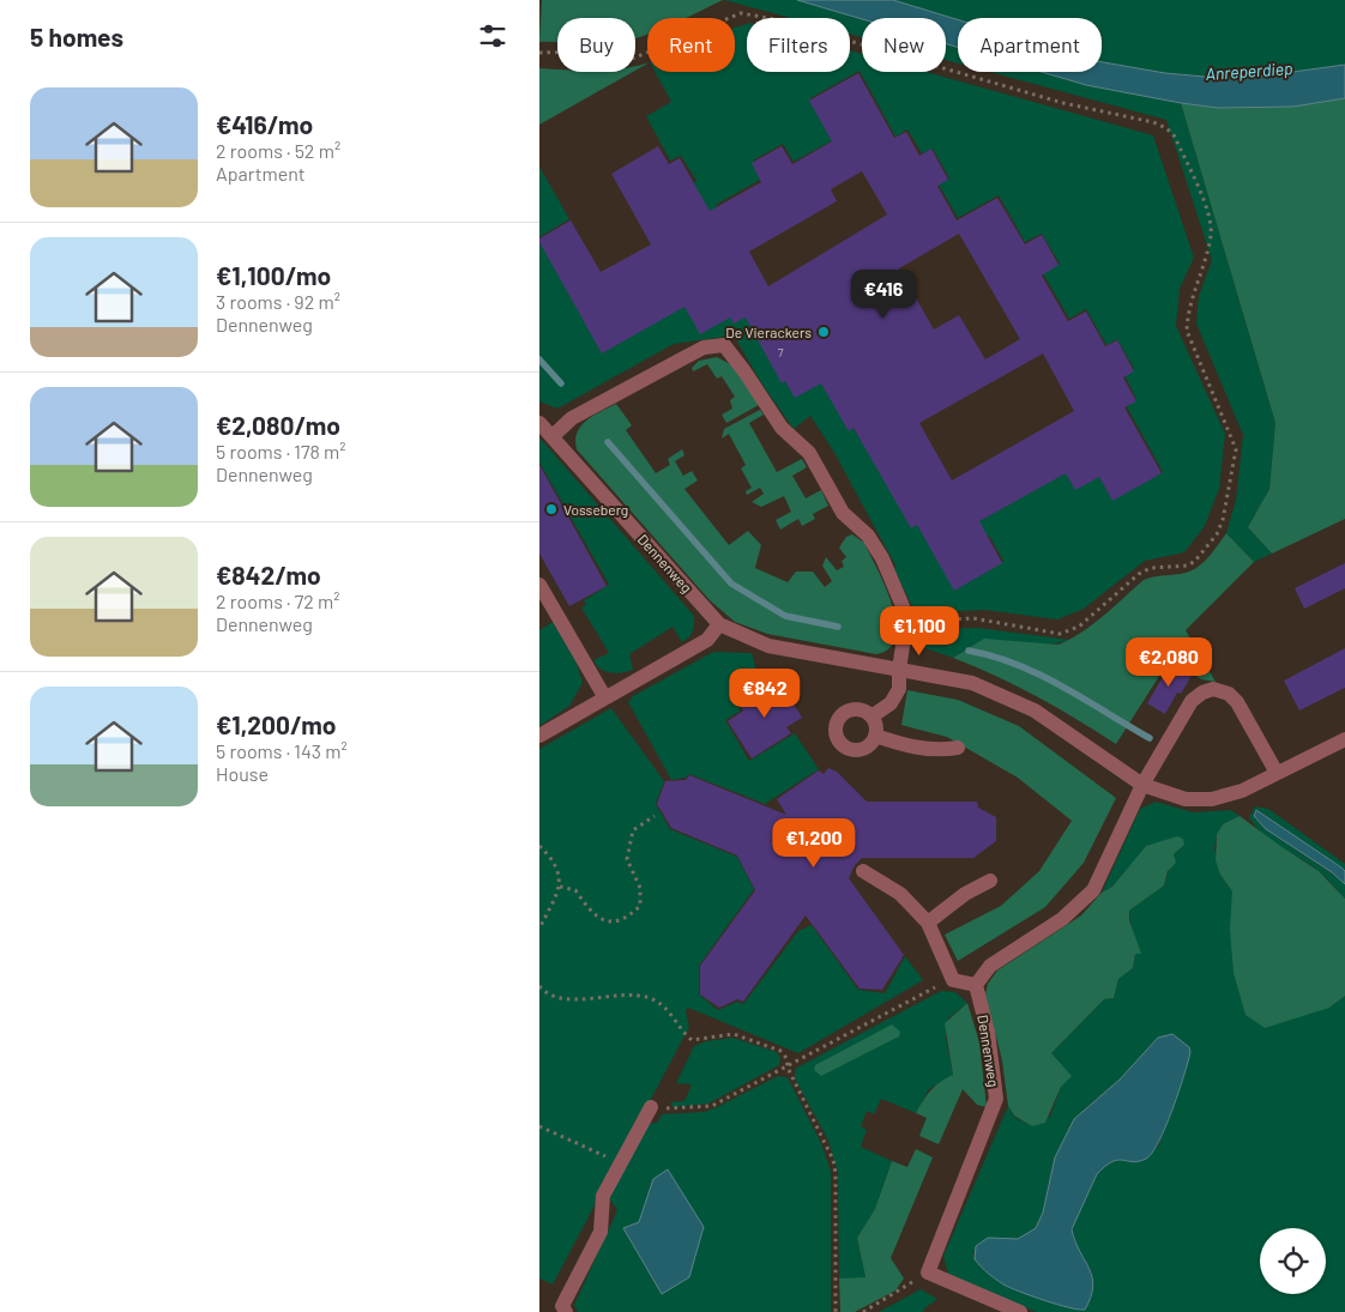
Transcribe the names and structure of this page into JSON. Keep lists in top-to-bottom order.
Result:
{
  "streets": {
    "street": ["Dennenweg"]
  },
  "water": ["Anreperdiep"],
  "places": ["De Vierackers", "Vosseberg"],
  "house_numbers": ["7"],
  "page": {
    "heading": "5 homes",
    "chip": [
      "Buy",
      "Rent",
      "Filters",
      "New",
      "Apartment"
    ],
    "list": [
      {
        "name": "€416/mo",
        "note": "2 rooms · 52 m² · Apartment"
      },
      {
        "name": "€1,100/mo",
        "note": "3 rooms · 92 m² · Dennenweg"
      },
      {
        "name": "€2,080/mo",
        "note": "5 rooms · 178 m² · Dennenweg"
      },
      {
        "name": "€842/mo",
        "note": "2 rooms · 72 m² · Dennenweg"
      },
      {
        "name": "€1,200/mo",
        "note": "5 rooms · 143 m² · House"
      }
    ],
    "price": [
      "€416",
      "€1,100",
      "€2,080",
      "€842",
      "€1,200"
    ]
  }
}
